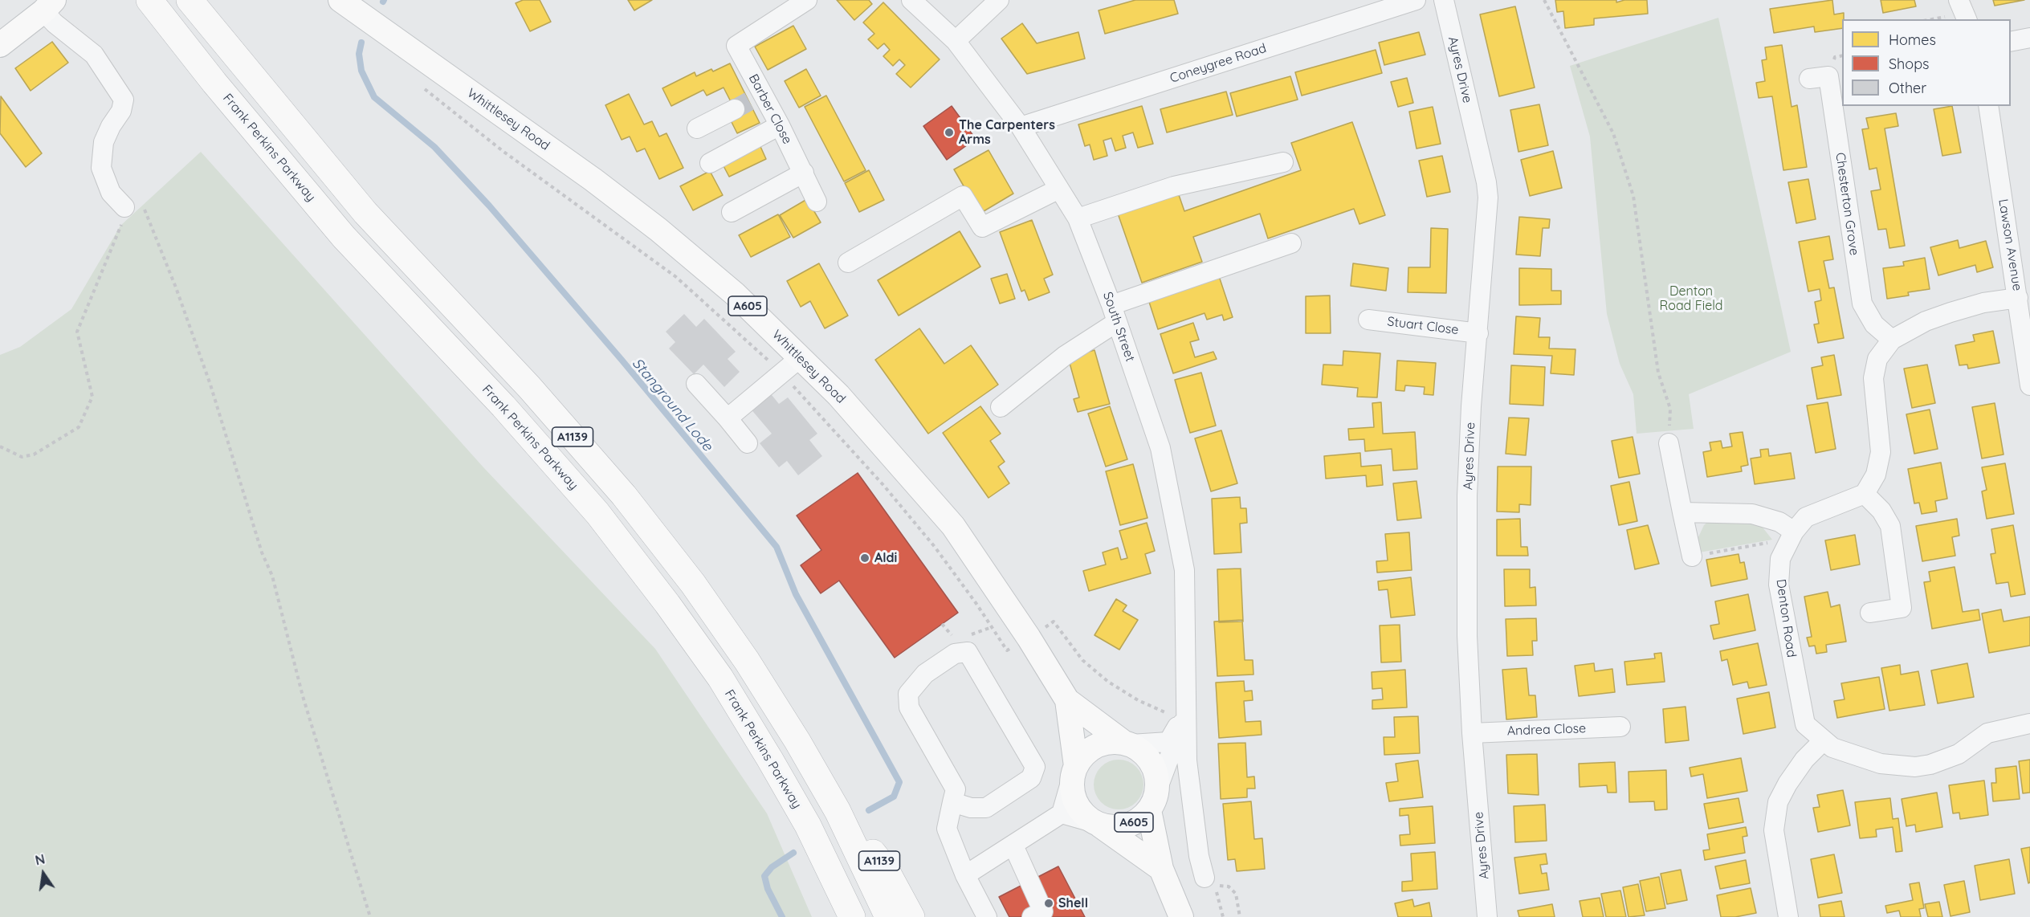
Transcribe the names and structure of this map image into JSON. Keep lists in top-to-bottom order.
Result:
{
  "streets": {
    "highway": ["Frank Perkins Parkway", "A1139"],
    "main road": ["Whittlesey Road", "A605"],
    "street": [
      "Coneygree Road",
      "Ayres Drive",
      "Barber Close",
      "Chesterton Grove",
      "Lawson Avenue",
      "Stuart Close",
      "South Street",
      "Denton Road",
      "Andrea Close"
    ]
  },
  "crossings": [
    ["Coneygree Road", "South Street"],
    ["Ayres Drive", "Stuart Close"],
    ["Ayres Drive", "Andrea Close"],
    ["Whittlesey Road", "A605"],
    ["Whittlesey Road", "South Street"],
    ["A605", "South Street"]
  ],
  "water": ["Stanground Lode"],
  "parks": ["Denton Road Field"],
  "places": ["The Carpenters Arms", "Aldi", "Shell"],
  "legend": ["Homes", "Shops", "Other"],
  "north": "top"
}
